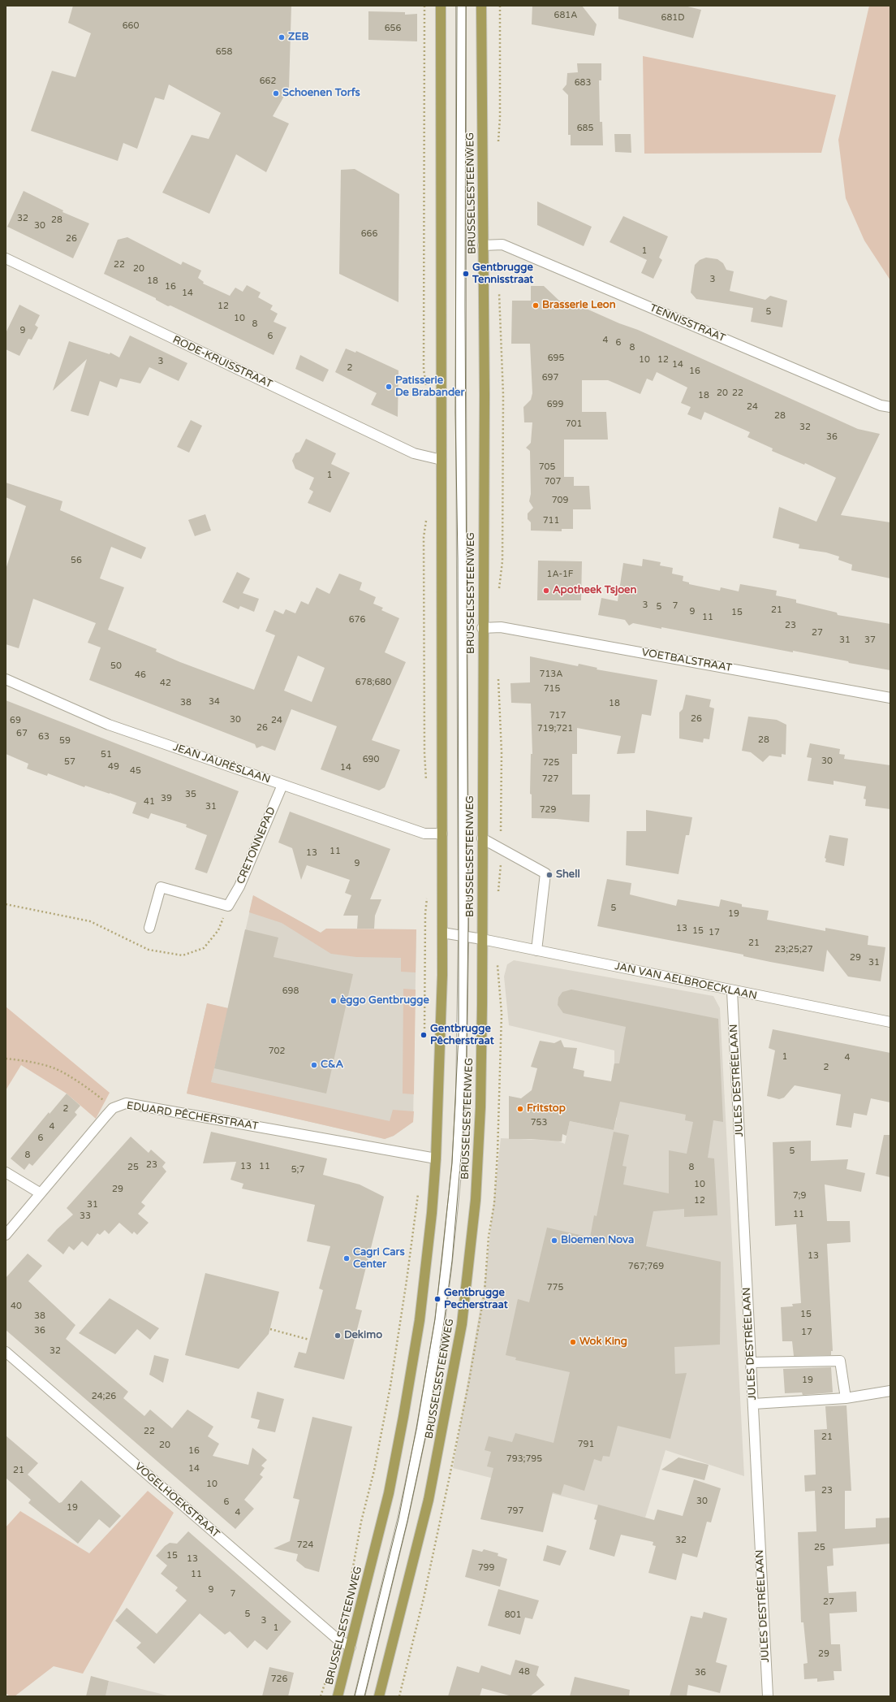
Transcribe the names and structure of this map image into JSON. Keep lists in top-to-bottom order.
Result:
{
  "streets": {
    "main road": ["BRUSSELSESTEENWEG"],
    "street": [
      "TENNISSTRAAT",
      "RODE-KRUISSTRAAT",
      "VOETBALSTRAAT",
      "JEAN JAURÈSLAAN",
      "CRETONNEPAD",
      "JAN VAN AELBROECKLAAN",
      "JULES DESTRÉELAAN",
      "EDUARD PÊCHERSTRAAT",
      "VOGELHOEKSTRAAT"
    ]
  },
  "crossings": [
    ["BRUSSELSESTEENWEG", "TENNISSTRAAT"],
    ["BRUSSELSESTEENWEG", "RODE-KRUISSTRAAT"],
    ["BRUSSELSESTEENWEG", "VOETBALSTRAAT"],
    ["BRUSSELSESTEENWEG", "JEAN JAURÈSLAAN"],
    ["BRUSSELSESTEENWEG", "JAN VAN AELBROECKLAAN"],
    ["BRUSSELSESTEENWEG", "EDUARD PÊCHERSTRAAT"],
    ["BRUSSELSESTEENWEG", "VOGELHOEKSTRAAT"],
    ["JEAN JAURÈSLAAN", "CRETONNEPAD"],
    ["JAN VAN AELBROECKLAAN", "JULES DESTRÉELAAN"]
  ],
  "places": [
    "ZEB",
    "Schoenen Torfs",
    "Gentbrugge Tennisstraat",
    "Brasserie Leon",
    "Patisserie De Brabander",
    "Apotheek Tsjoen",
    "Shell",
    "èggo Gentbrugge",
    "Gentbrugge Pêcherstraat",
    "C&A",
    "Fritstop",
    "Bloemen Nova",
    "Cagri Cars Center",
    "Gentbrugge Pecherstraat",
    "Dekimo",
    "Wok King"
  ],
  "house_numbers": [
    "681A",
    "681D",
    "660",
    "656",
    "658",
    "662",
    "683",
    "685",
    "32",
    "28",
    "30",
    "666",
    "26",
    "1",
    "22",
    "20",
    "3",
    "18",
    "16",
    "14",
    "12",
    "5",
    "10",
    "8",
    "9",
    "6",
    "4",
    "6",
    "8",
    "695",
    "10",
    "12",
    "3",
    "14",
    "2",
    "16",
    "697",
    "20",
    "22",
    "18",
    "699",
    "24",
    "28",
    "701",
    "32",
    "36",
    "705",
    "1",
    "707",
    "709",
    "711",
    "56",
    "1A-1F",
    "3",
    "7",
    "5",
    "21",
    "9",
    "15",
    "11",
    "676",
    "23",
    "27",
    "31",
    "37",
    "50",
    "713A",
    "46",
    "678;680",
    "42",
    "715",
    "34",
    "38",
    "18",
    "717",
    "26",
    "30",
    "69",
    "24",
    "26",
    "719;721",
    "67",
    "63",
    "28",
    "59",
    "51",
    "690",
    "30",
    "57",
    "725",
    "49",
    "14",
    "45",
    "727",
    "35",
    "39",
    "41",
    "31",
    "729",
    "11",
    "13",
    "9",
    "5",
    "19",
    "13",
    "15",
    "17",
    "21",
    "23;25;27",
    "29",
    "31",
    "698",
    "702",
    "1",
    "4",
    "2",
    "2",
    "753",
    "4",
    "6",
    "5",
    "8",
    "23",
    "13",
    "11",
    "25",
    "8",
    "5;7",
    "10",
    "29",
    "7;9",
    "12",
    "31",
    "11",
    "33",
    "13",
    "767;769",
    "775",
    "40",
    "15",
    "38",
    "36",
    "17",
    "32",
    "19",
    "24;26",
    "22",
    "21",
    "791",
    "20",
    "16",
    "793;795",
    "14",
    "21",
    "10",
    "23",
    "30",
    "6",
    "19",
    "797",
    "4",
    "32",
    "724",
    "25",
    "15",
    "13",
    "799",
    "11",
    "9",
    "7",
    "27",
    "5",
    "801",
    "3",
    "1",
    "29",
    "48",
    "36",
    "726"
  ]
}
